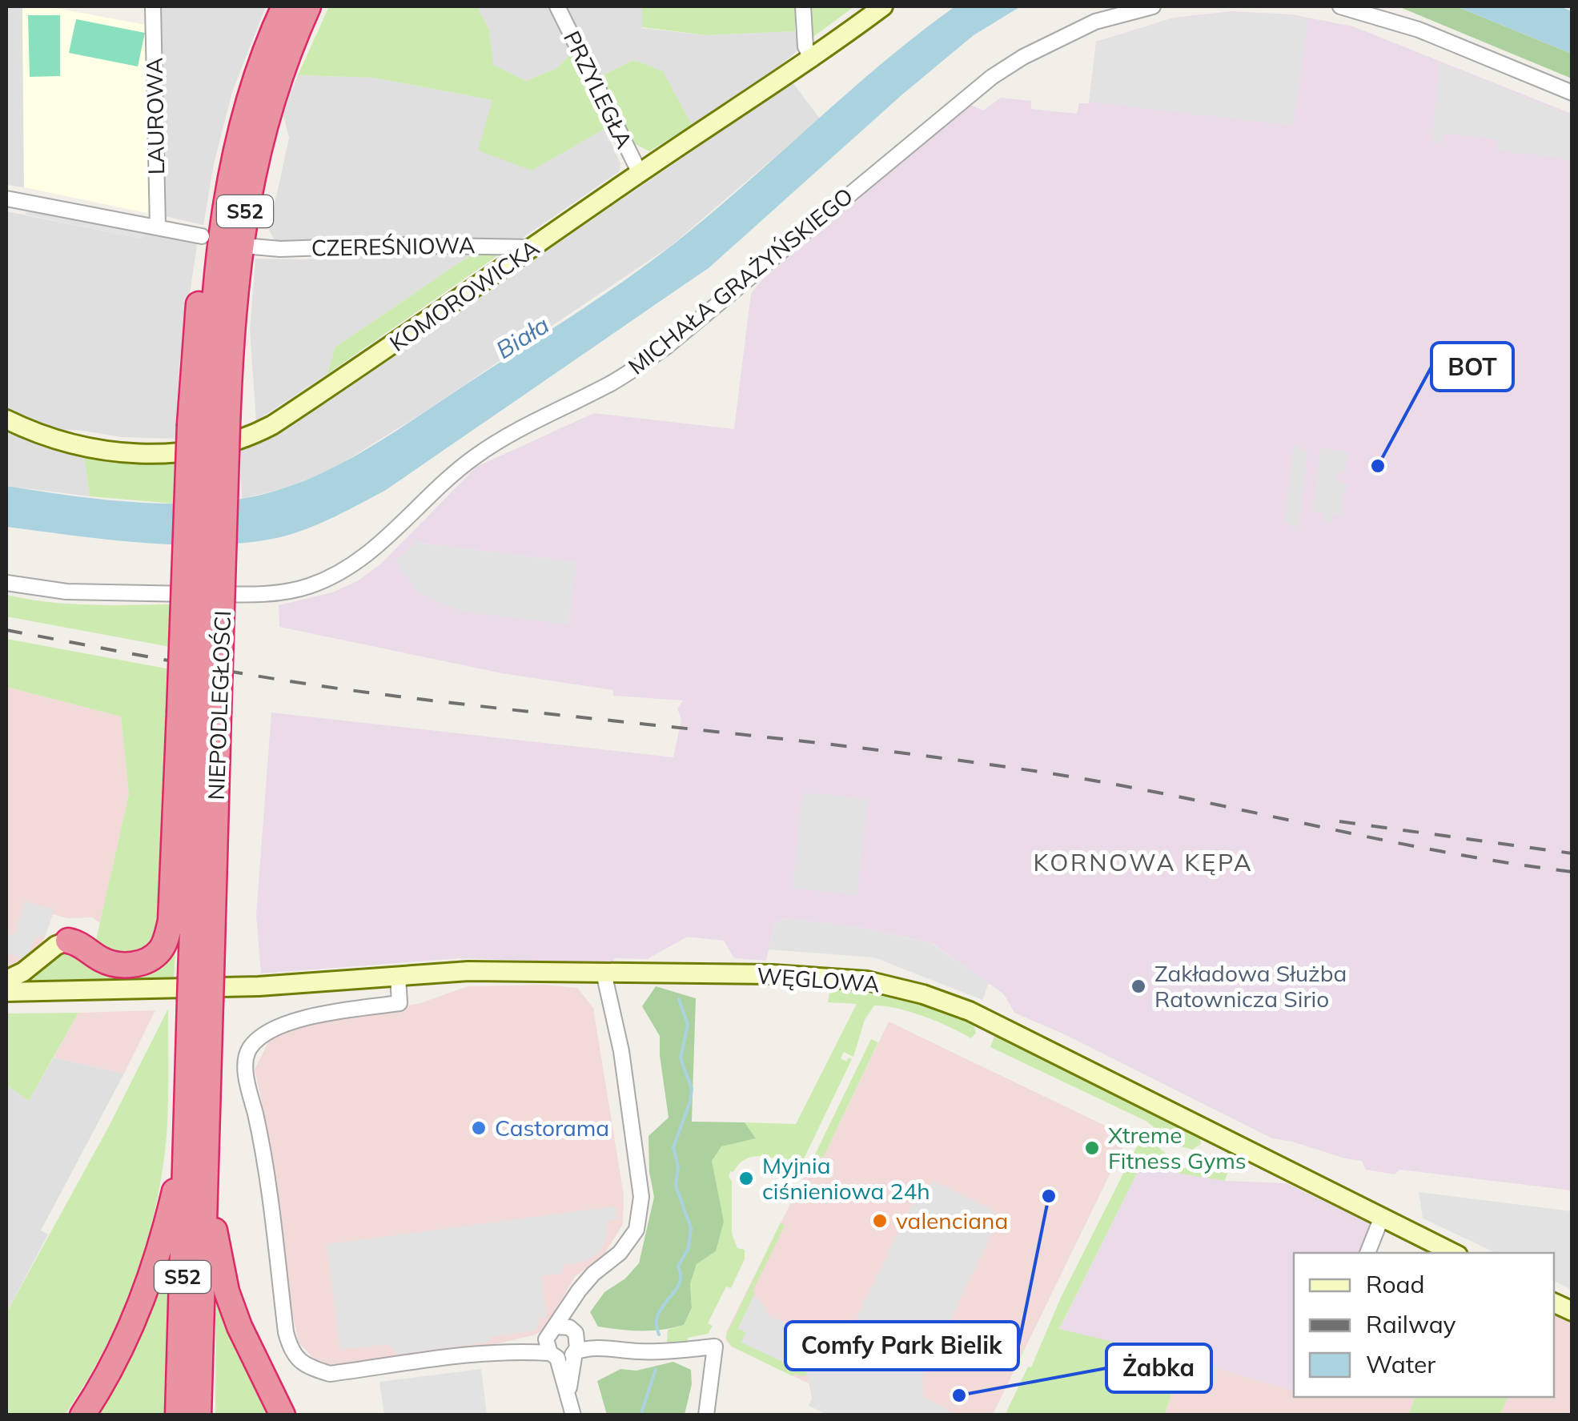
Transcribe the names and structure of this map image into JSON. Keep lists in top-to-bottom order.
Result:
{
  "streets": {
    "highway": ["S52", "NIEPODLEGŁOŚCI"],
    "street": [
      "PRZYLEGŁA",
      "LAUROWA",
      "CZEREŚNIOWA",
      "MICHAŁA GRAŻYŃSKIEGO",
      "KOMOROWICKA",
      "WĘGLOWA"
    ]
  },
  "crossings": [
    ["PRZYLEGŁA", "KOMOROWICKA"],
    ["CZEREŚNIOWA", "KOMOROWICKA"]
  ],
  "districts": ["KORNOWA KĘPA"],
  "water": ["Biała"],
  "places": [
    "BOT",
    "Zakładowa Służba Ratownicza Sirio",
    "Castorama",
    "Xtreme Fitness Gyms",
    "Myjnia ciśnieniowa 24h",
    "Comfy Park Bielik",
    "valenciana",
    "Żabka"
  ],
  "legend": ["Road", "Railway", "Water"]
}
